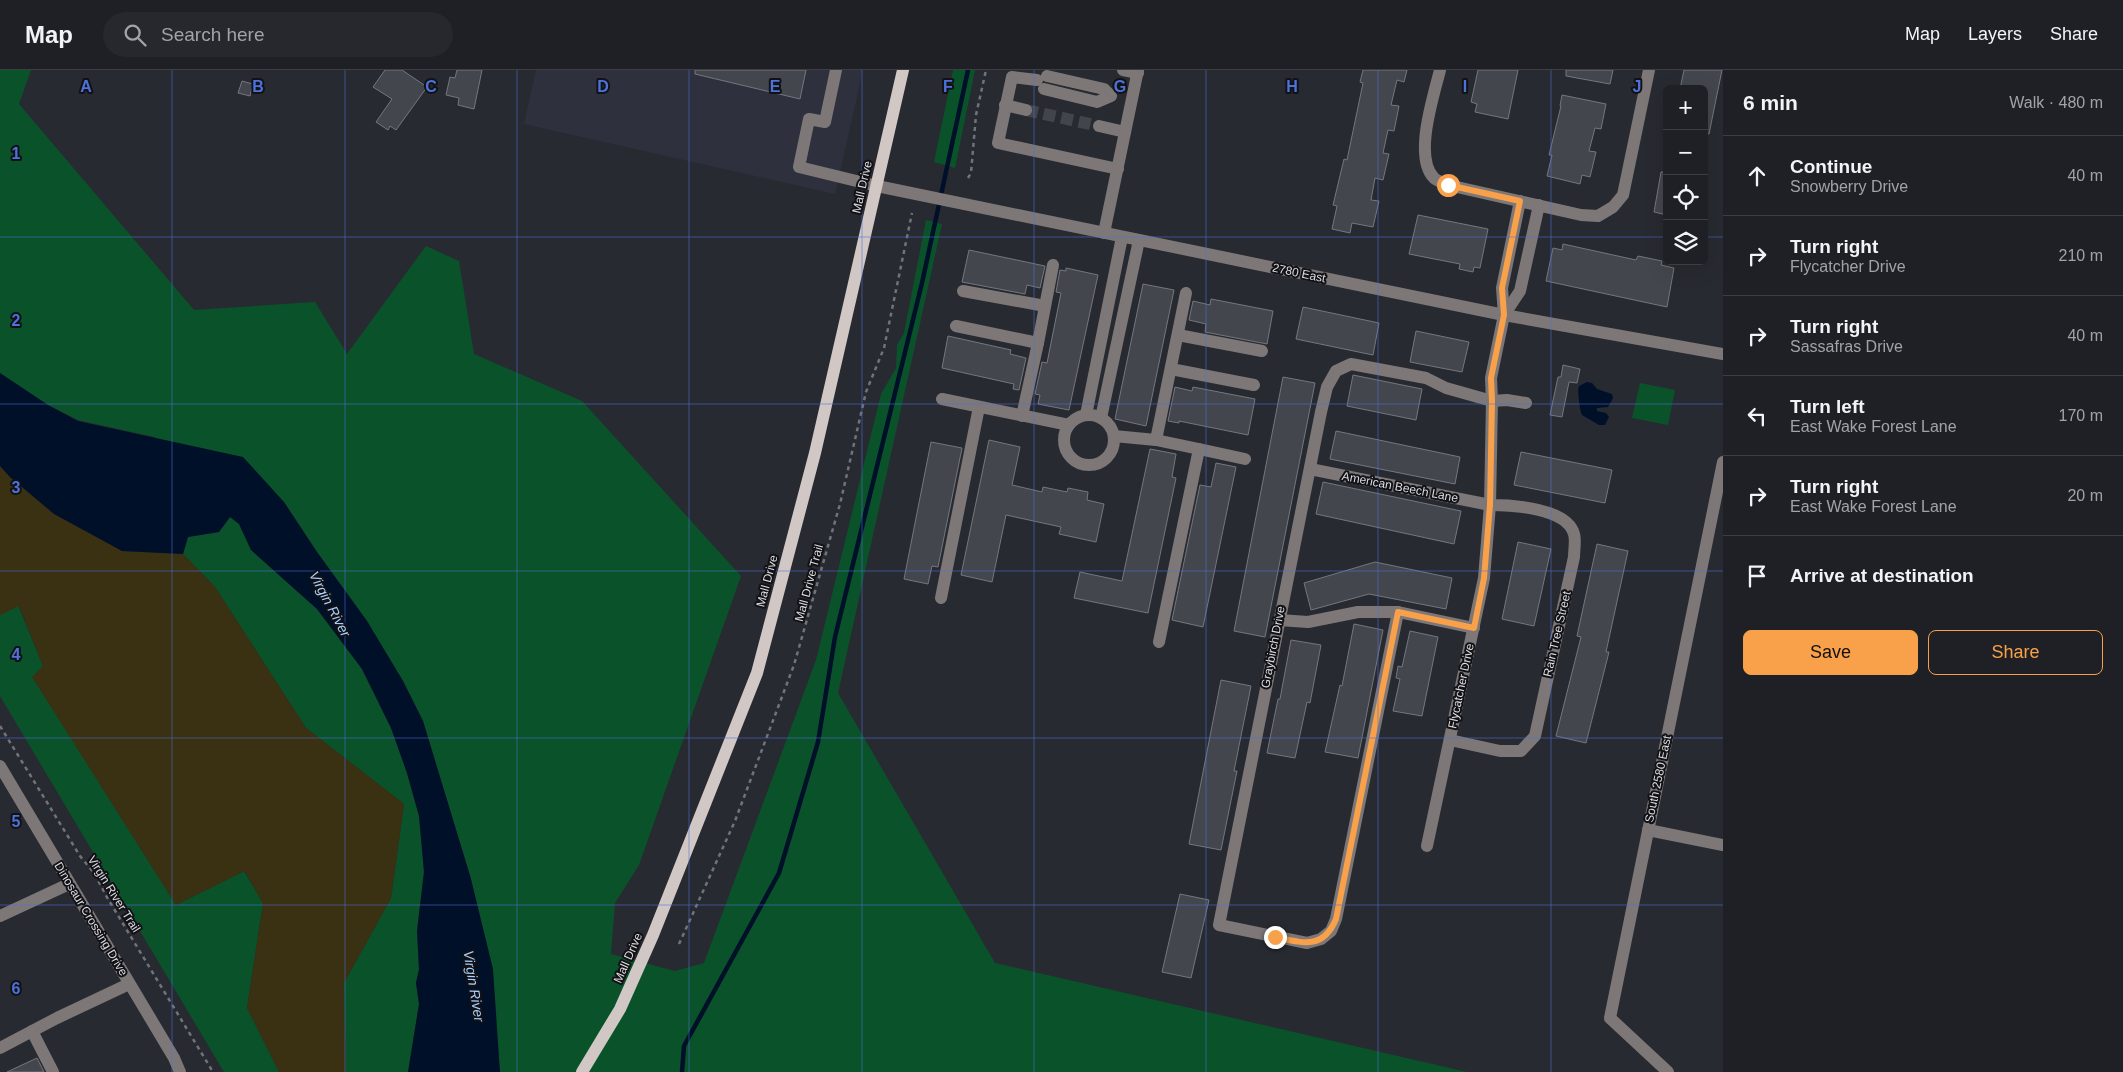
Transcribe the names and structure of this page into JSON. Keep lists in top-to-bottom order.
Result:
{
  "streets": {
    "main road": ["Mall Drive"],
    "street": [
      "2780 East",
      "American Beech Lane",
      "Rain Tree Street",
      "Graybirch Drive",
      "Flycatcher Drive",
      "South 2580 East",
      "Dinosaur Crossing Drive"
    ],
    "path": ["Mall Drive Trail", "Virgin River Trail"]
  },
  "crossings": [
    ["Mall Drive", "2780 East"],
    ["2780 East", "Flycatcher Drive"],
    ["American Beech Lane", "Rain Tree Street"],
    ["American Beech Lane", "Graybirch Drive"],
    ["American Beech Lane", "Flycatcher Drive"],
    ["Rain Tree Street", "Flycatcher Drive"],
    ["Graybirch Drive", "Flycatcher Drive"]
  ],
  "water": ["Virgin River"],
  "page": {
    "header": "Map",
    "search": "Search here",
    "nav": ["Map", "Layers", "Share"],
    "heading": ["6 min", "Walk · 480 m"],
    "map_buttons": ["+", "−"],
    "list": [
      ["Continue", "Snowberry Drive", "40 m"],
      ["Turn right", "Flycatcher Drive", "210 m"],
      ["Turn right", "Sassafras Drive", "40 m"],
      ["Turn left", "East Wake Forest Lane", "170 m"],
      ["Turn right", "East Wake Forest Lane", "20 m"],
      "Arrive at destination"
    ],
    "buttons": ["Save", "Share"]
  },
  "grid": {
    "columns": [
      "A",
      "B",
      "C",
      "D",
      "E",
      "F",
      "G",
      "H",
      "I",
      "J"
    ],
    "rows": [
      "1",
      "2",
      "3",
      "4",
      "5",
      "6"
    ]
  }
}
